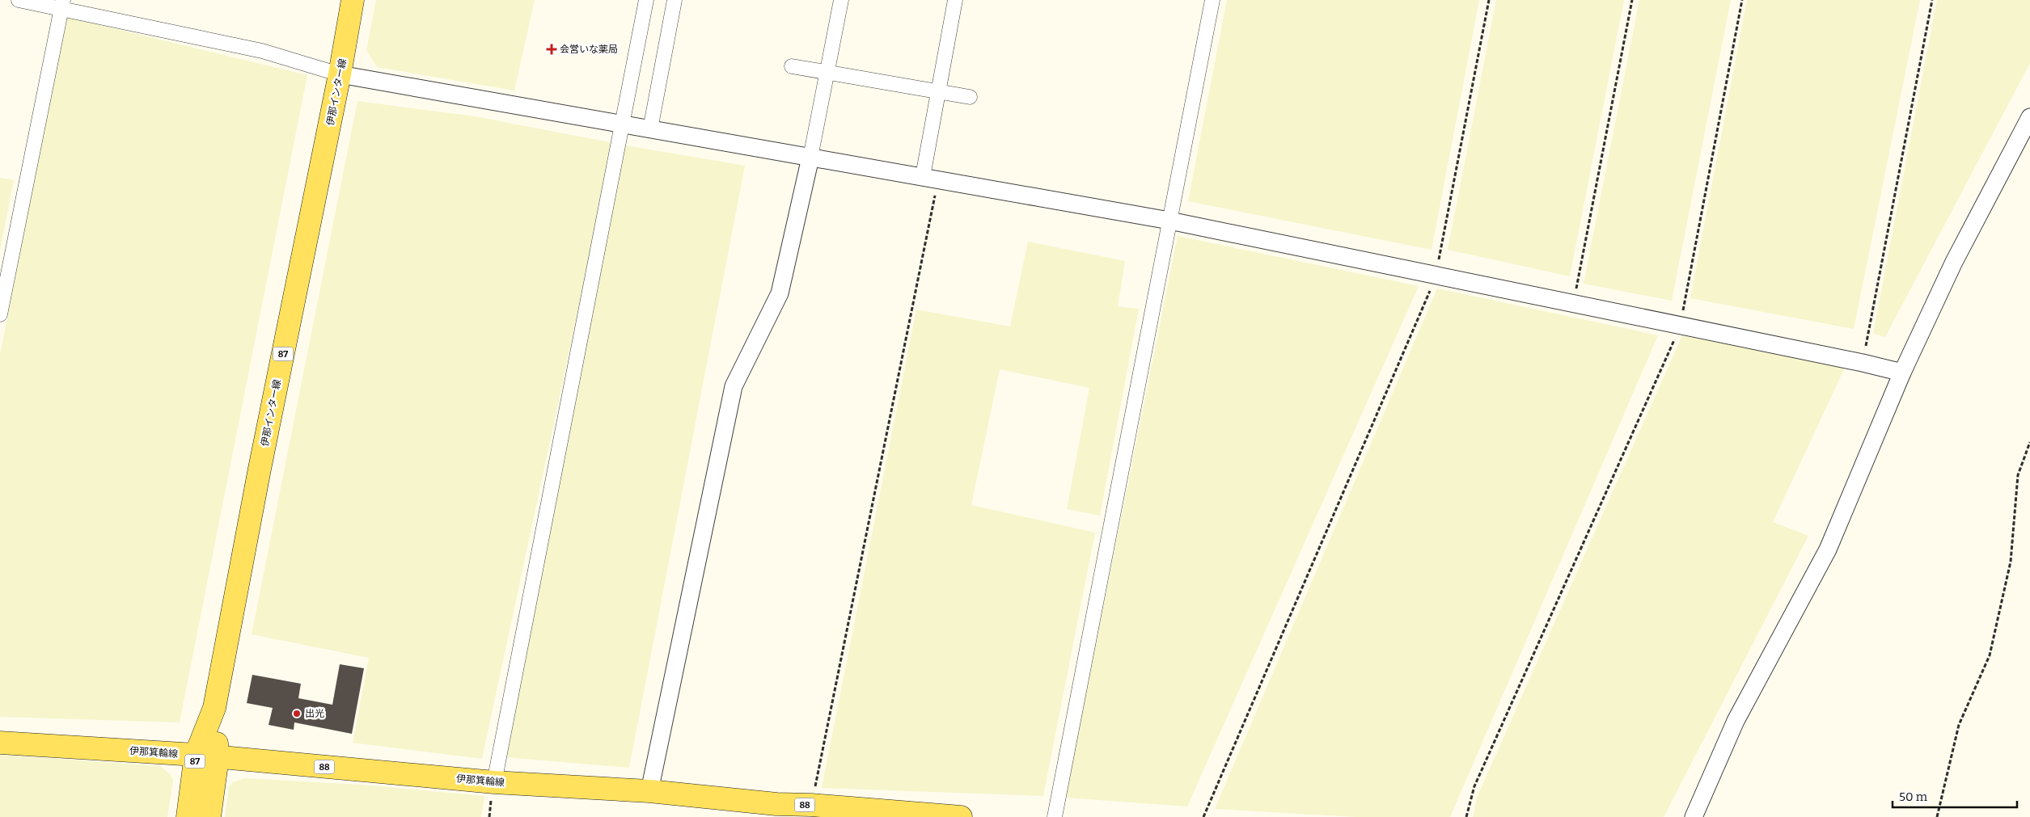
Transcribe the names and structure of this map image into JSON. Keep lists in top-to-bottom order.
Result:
{
  "streets": {
    "main road": [
      "伊那インター線",
      "87",
      "伊那箕輪線",
      "88"
    ]
  },
  "crossings": [
    ["伊那インター線", "伊那箕輪線"]
  ],
  "places": {
    "health": ["会営いな薬局"],
    "other": ["出光"]
  },
  "scale_bar": "50 m"
}
